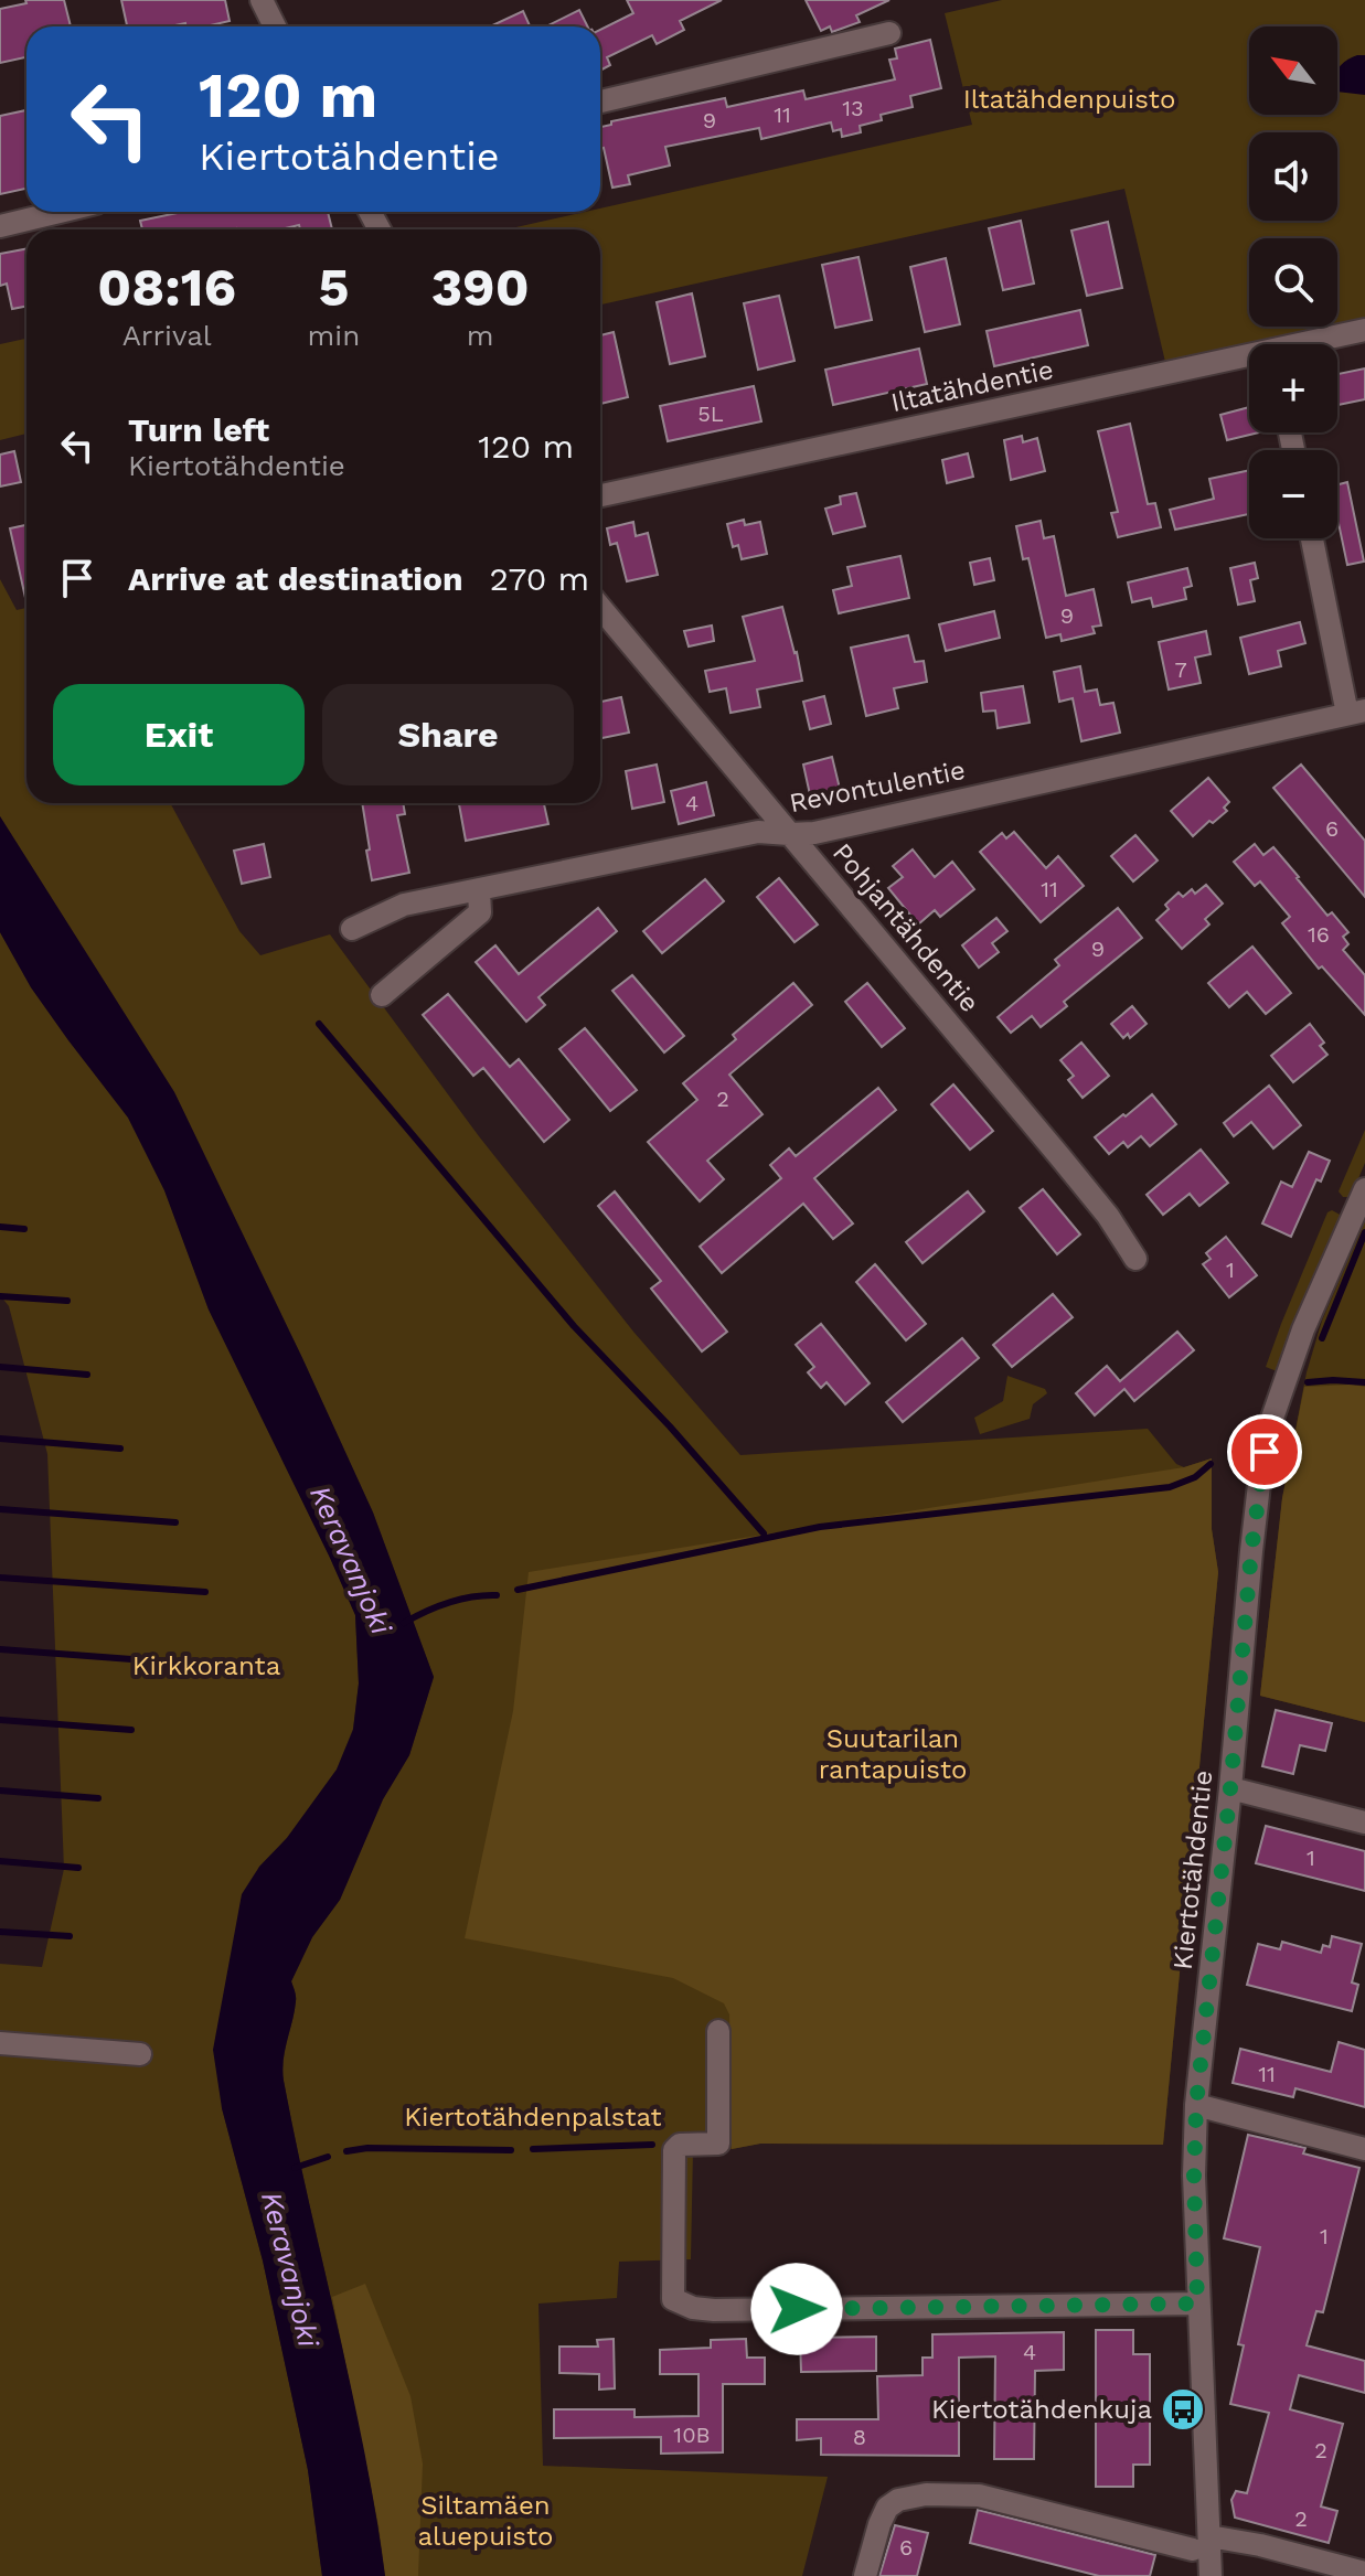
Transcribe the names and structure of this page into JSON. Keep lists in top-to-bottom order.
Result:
{
  "streets": {
    "street": [
      "Iltatähdentie",
      "Revontulentie",
      "Pohjantähdentie",
      "Kiertotähdentie"
    ]
  },
  "crossings": [
    ["Revontulentie", "Pohjantähdentie"]
  ],
  "water": ["Keravanjoki"],
  "parks": [
    "Iltatähdenpuisto",
    "Kirkkoranta",
    "Suutarilan rantapuisto",
    "Kiertotähdenpalstat",
    "Siltamäen aluepuisto"
  ],
  "places": {
    "bus stop": ["Kiertotähdenkuja"]
  },
  "house_numbers": [
    "13",
    "11",
    "9",
    "5L",
    "9",
    "7",
    "4",
    "6",
    "11",
    "16",
    "9",
    "2",
    "1",
    "1",
    "11",
    "1",
    "4",
    "10B",
    "8",
    "2",
    "2",
    "6"
  ],
  "north": "top left",
  "page": {
    "map_buttons": ["+", "−"],
    "turn": ["120 m", "Kiertotähdentie"],
    "eta": [
      "08:16",
      "Arrival",
      "5",
      "min",
      "390",
      "m"
    ],
    "list": [
      {
        "name": "Turn left",
        "note": "Kiertotähdentie",
        "value": "120 m"
      },
      {
        "name": "Arrive at destination",
        "value": "270 m"
      }
    ],
    "buttons": ["Exit", "Share"]
  }
}
